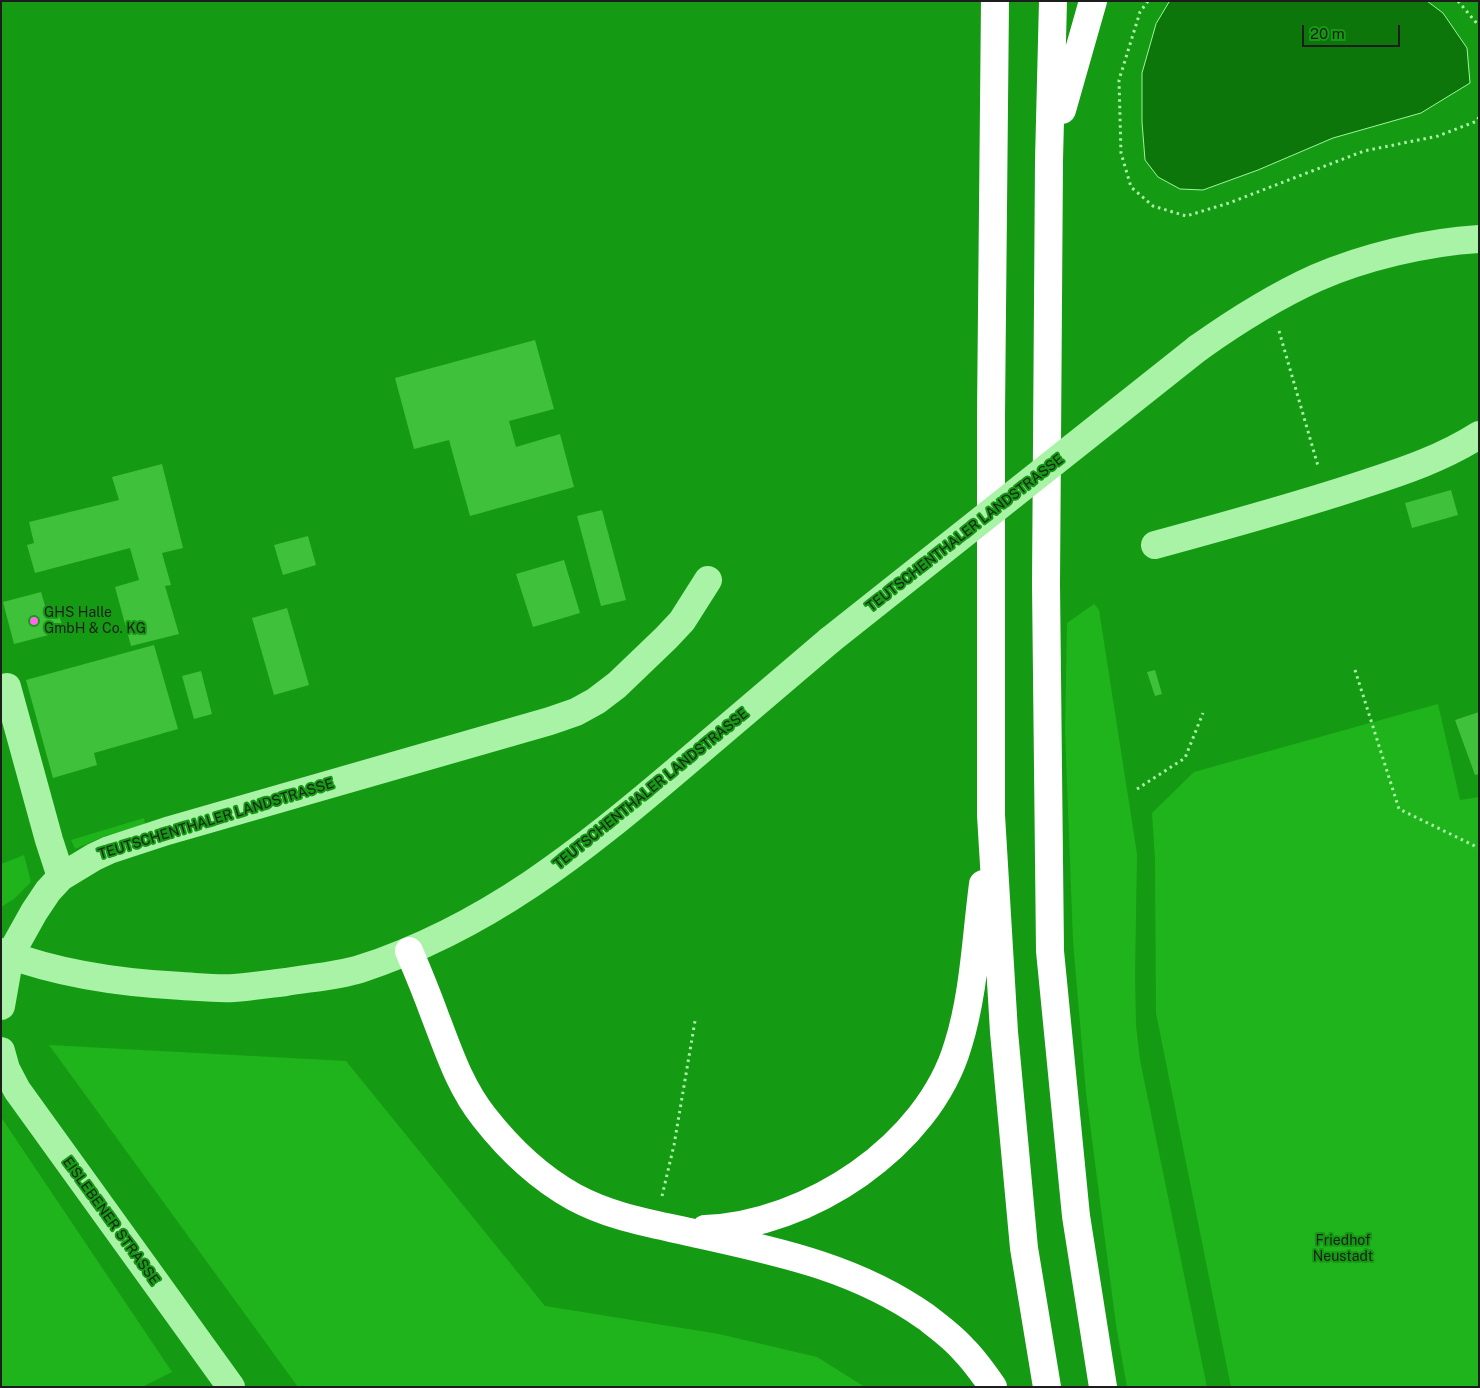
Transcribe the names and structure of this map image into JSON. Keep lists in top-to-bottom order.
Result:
{
  "streets": {
    "street": ["TEUTSCHENTHALER LANDSTRASSE", "EISLEBENER STRASSE"]
  },
  "parks": ["Friedhof Neustadt"],
  "places": ["GHS Halle GmbH & Co. KG"],
  "scale_bar": "20 m"
}
